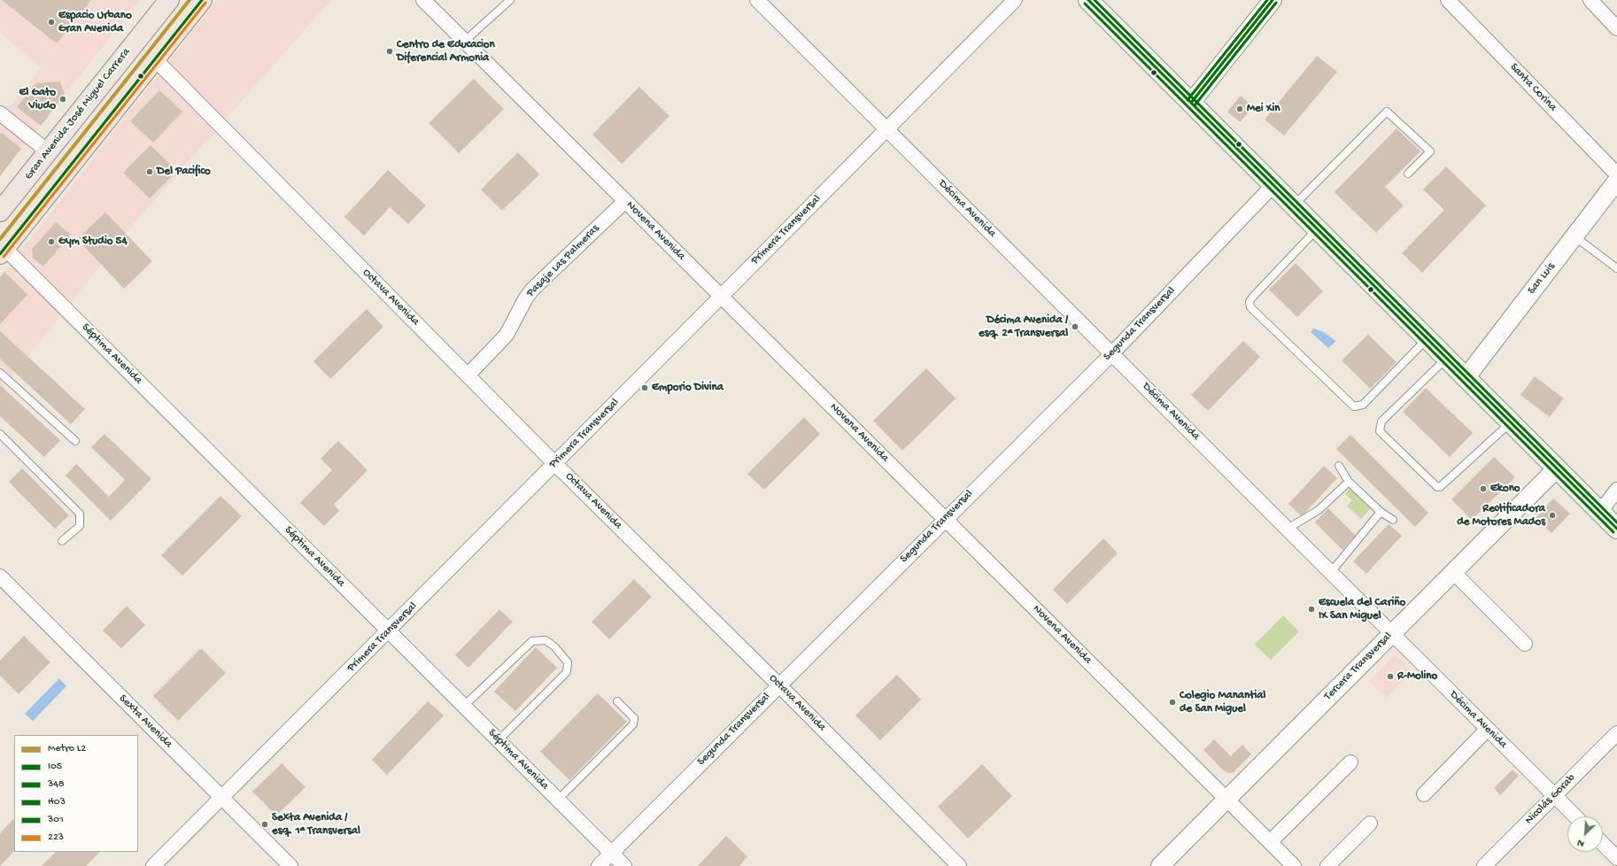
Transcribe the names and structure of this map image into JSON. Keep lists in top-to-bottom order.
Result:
{
  "streets": {
    "main road": ["Gran Avenida José Miguel Carrera"],
    "street": [
      "Santa Corina",
      "Décima Avenida",
      "Primera Transversal",
      "Novena Avenida",
      "Pasaje Las Palmeras",
      "San Luis",
      "Octava Avenida",
      "Segunda Transversal",
      "Séptima Avenida",
      "Tercera Transversal",
      "Sexta Avenida",
      "Nicolás Gorab"
    ]
  },
  "crossings": [
    ["Décima Avenida", "Primera Transversal"],
    ["Décima Avenida", "Segunda Transversal"],
    ["Décima Avenida", "Tercera Transversal"],
    ["Décima Avenida", "Nicolás Gorab"],
    ["Primera Transversal", "Novena Avenida"],
    ["Primera Transversal", "Octava Avenida"],
    ["Primera Transversal", "Séptima Avenida"],
    ["Primera Transversal", "Sexta Avenida"],
    ["Novena Avenida", "Pasaje Las Palmeras"],
    ["Novena Avenida", "Segunda Transversal"],
    ["Novena Avenida", "Tercera Transversal"],
    ["Pasaje Las Palmeras", "Octava Avenida"],
    ["Octava Avenida", "Segunda Transversal"],
    ["Segunda Transversal", "Séptima Avenida"]
  ],
  "places": [
    "Espacio Urbano Gran Avenida",
    "Centro de Educacion Diferencial Armonia",
    "El Gato Viudo",
    "Mei Xin",
    "Del Pacifico",
    "Gym Studio 54",
    "Décima Avenida / esq. 2ª Transversal",
    "Emporio Divina",
    "Ekono",
    "Rectificadora de Motores Mados",
    "Escuela del Cariño IX San Miguel",
    "R-Molino",
    "Colegio Manantial de San Miguel",
    "Sexta Avenida / esq. 1ª Transversal"
  ],
  "lines": [
    "metro line L2",
    "transit line I05",
    "transit line H03",
    "transit line 301",
    "transit line 348",
    "transit line 223"
  ],
  "legend": [
    "Metro L2",
    "I05",
    "348",
    "H03",
    "301",
    "223"
  ],
  "north": "bottom left"
}
